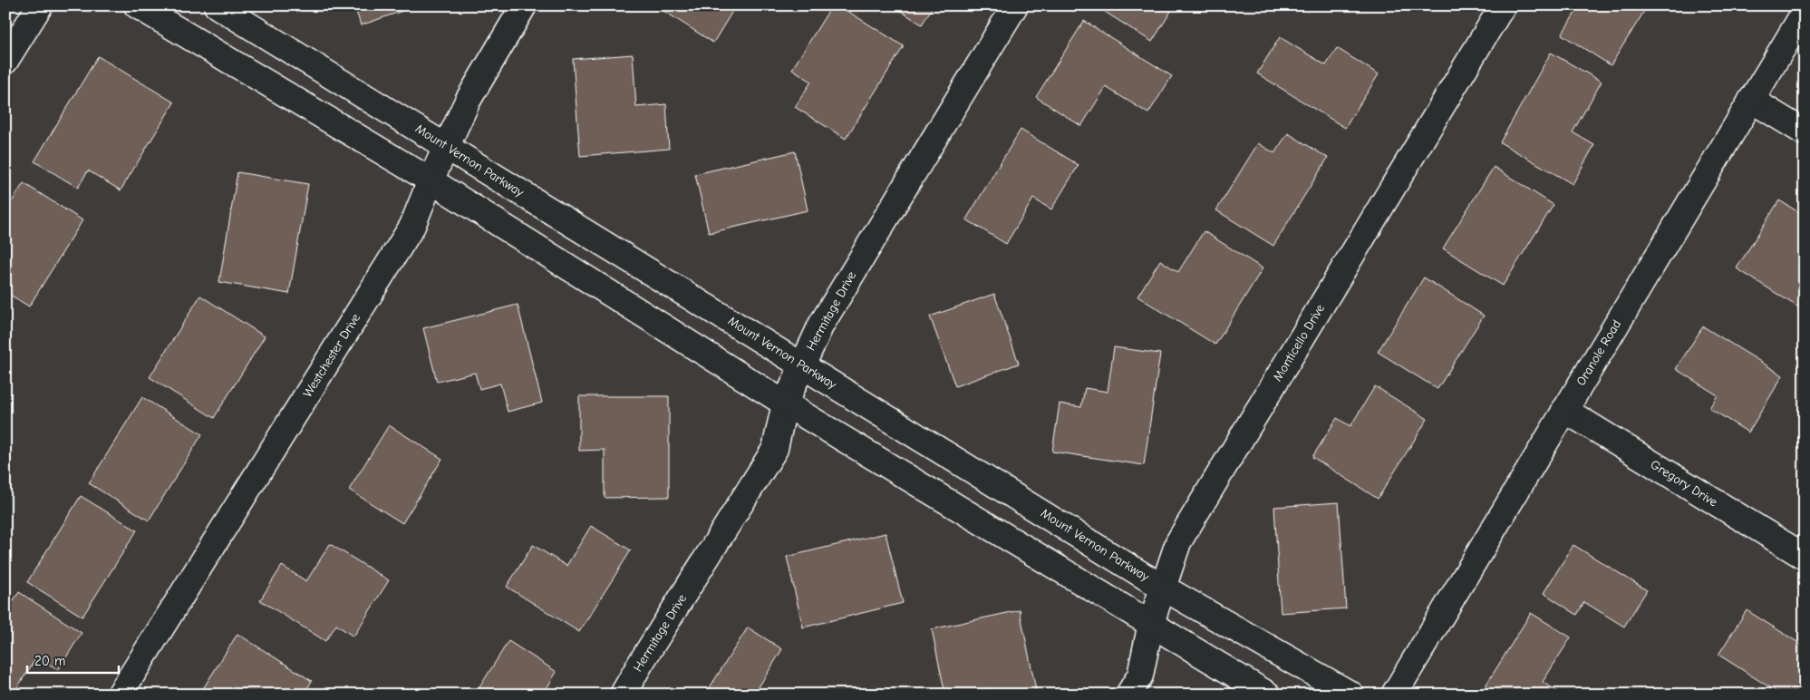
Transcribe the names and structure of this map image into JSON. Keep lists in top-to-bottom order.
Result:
{
  "streets": {
    "street": [
      "Mount Vernon Parkway",
      "Hermitage Drive",
      "Monticello Drive",
      "Oranole Road",
      "Westchester Drive",
      "Gregory Drive"
    ]
  },
  "crossings": [
    ["Mount Vernon Parkway", "Hermitage Drive"],
    ["Mount Vernon Parkway", "Monticello Drive"],
    ["Mount Vernon Parkway", "Westchester Drive"],
    ["Oranole Road", "Gregory Drive"]
  ],
  "scale_bar": "20 m"
}
